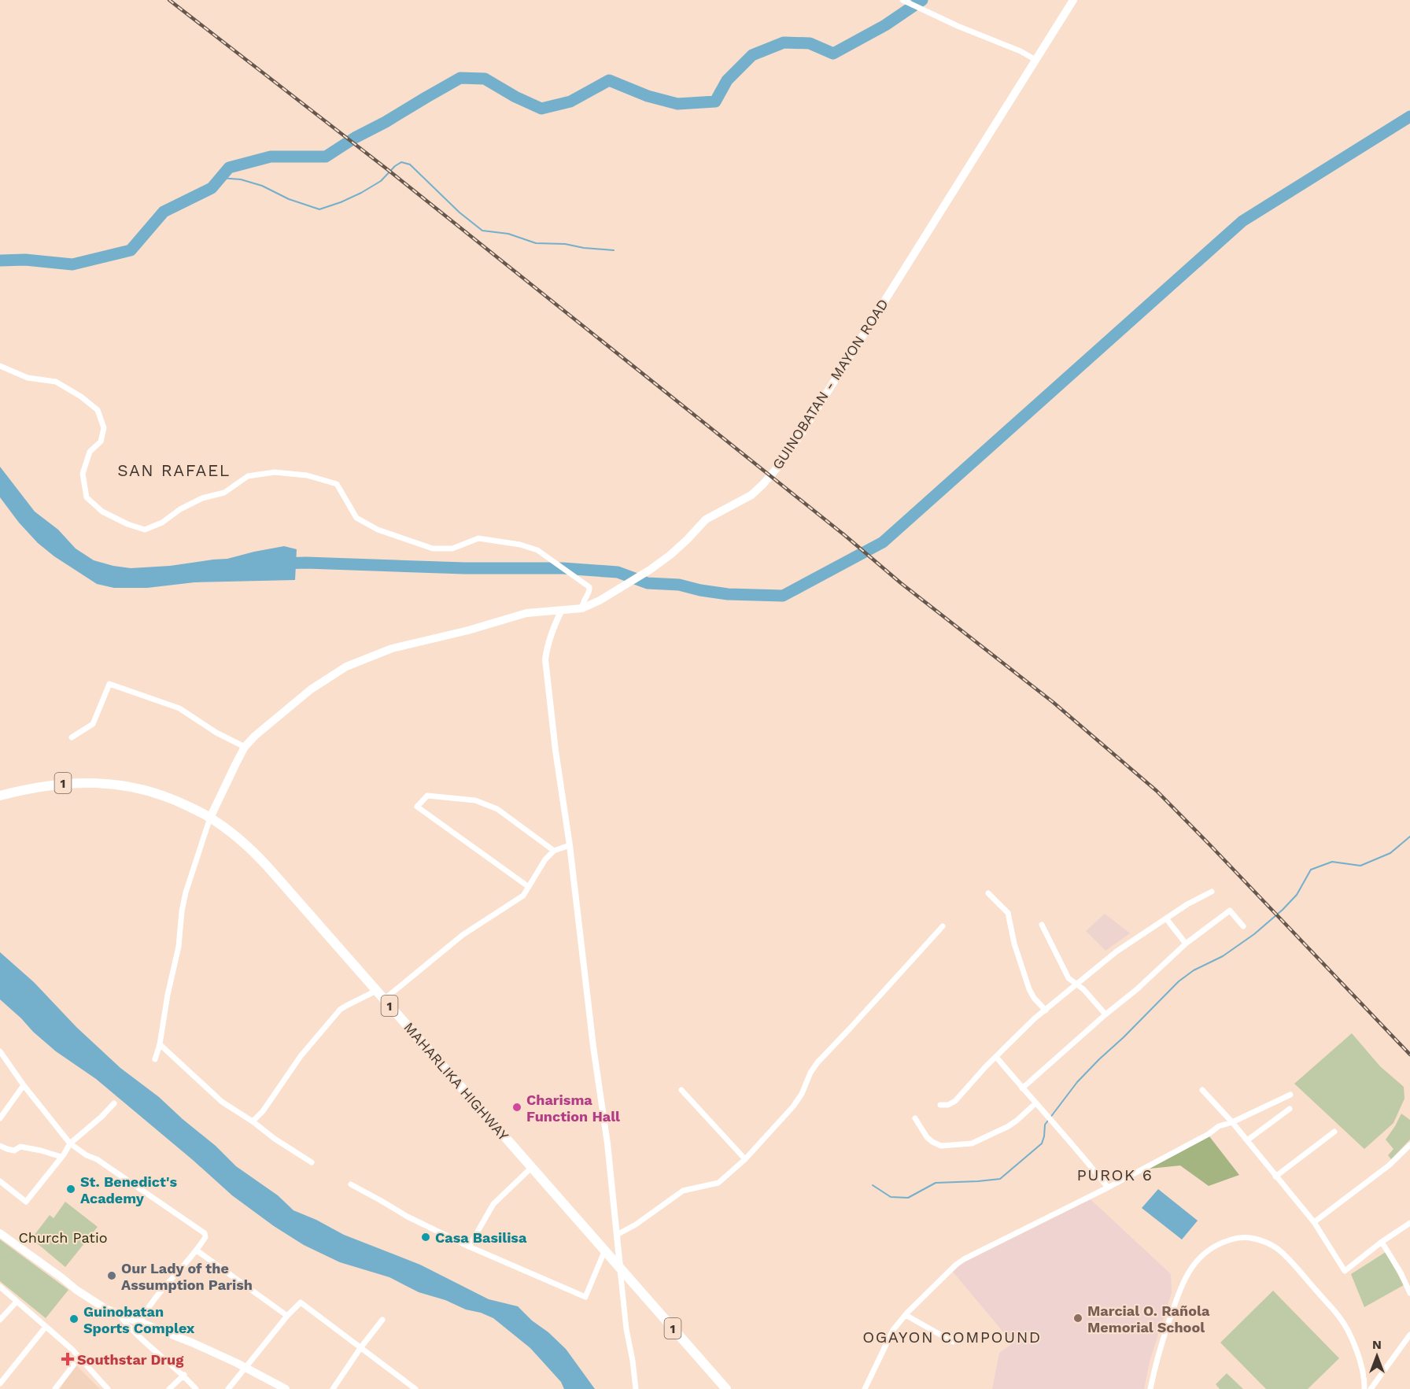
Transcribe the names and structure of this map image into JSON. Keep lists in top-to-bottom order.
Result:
{
  "streets": {
    "highway": ["1", "MAHARLIKA HIGHWAY"],
    "main road": ["GUINOBATAN - MAYON ROAD"]
  },
  "crossings": [
    ["GUINOBATAN - MAYON ROAD", "MAHARLIKA HIGHWAY"]
  ],
  "districts": ["SAN RAFAEL", "PUROK 6", "OGAYON COMPOUND"],
  "parks": ["Church Patio"],
  "places": {
    "other": [
      "Charisma Function Hall",
      "St. Benedict's Academy",
      "Casa Basilisa",
      "Our Lady of the Assumption Parish",
      "Marcial O. Rañola Memorial School",
      "Guinobatan Sports Complex"
    ],
    "health": ["Southstar Drug"]
  },
  "north": "top"
}
